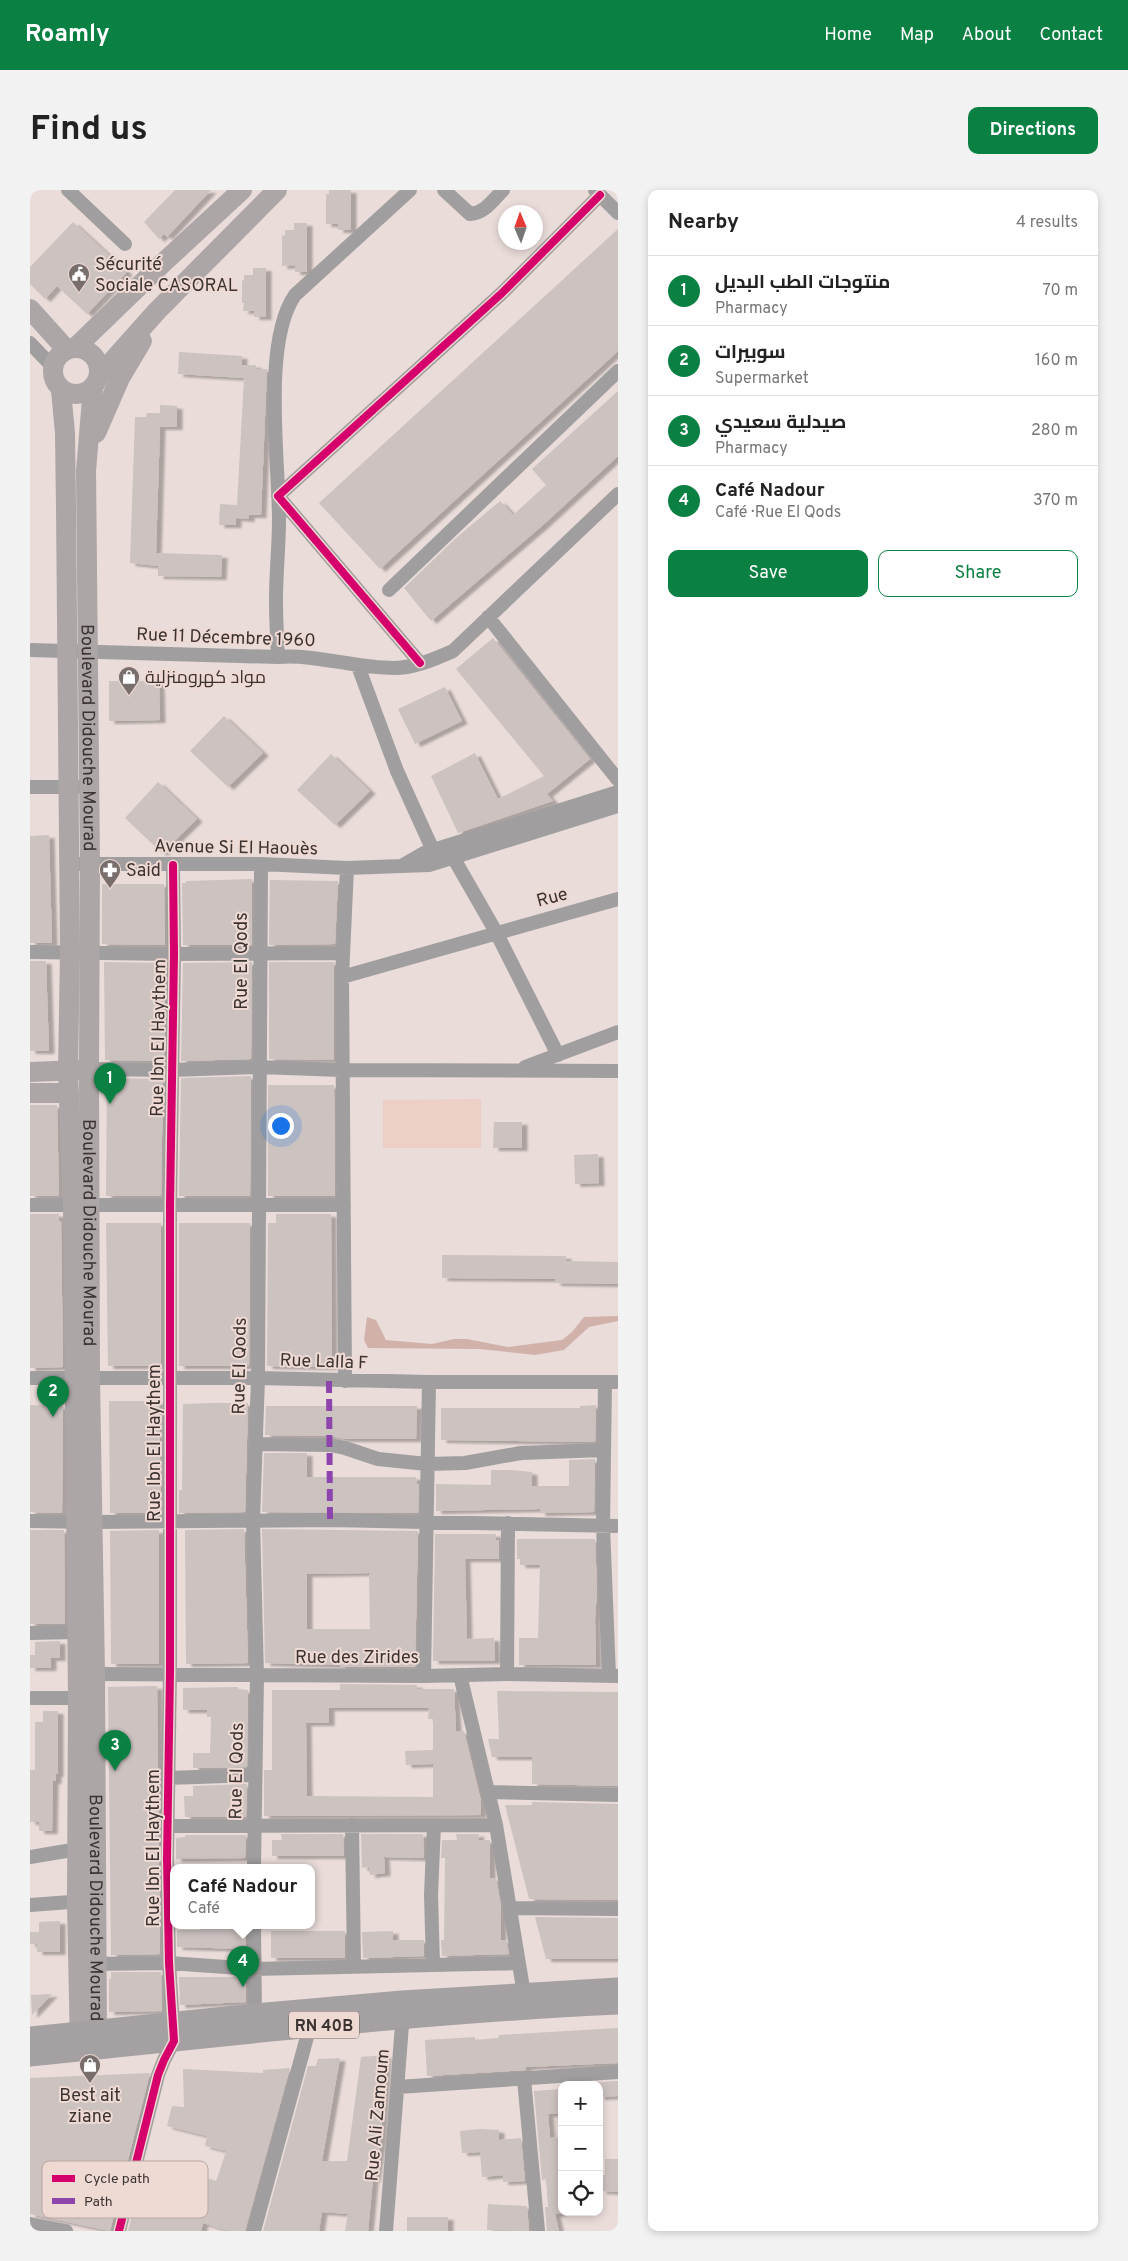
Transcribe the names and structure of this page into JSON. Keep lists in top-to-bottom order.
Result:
{
  "streets": {
    "main road": ["Boulevard Didouche Mourad", "RN 40B"],
    "street": [
      "Rue 11 Décembre 1960",
      "Avenue Si El Haouès",
      "Rue",
      "Rue El Qods",
      "Rue Ibn El Haythem",
      "Rue Lalla F",
      "Rue des Zirides",
      "Rue Ali Zamoum"
    ]
  },
  "crossings": [
    ["Rue 11 Décembre 1960", "Boulevard Didouche Mourad"],
    ["Boulevard Didouche Mourad", "Avenue Si El Haouès"],
    ["Boulevard Didouche Mourad", "Rue Lalla F"],
    ["Boulevard Didouche Mourad", "Rue des Zirides"],
    ["Boulevard Didouche Mourad", "RN 40B"],
    ["Avenue Si El Haouès", "Rue El Qods"],
    ["Avenue Si El Haouès", "Rue Ibn El Haythem"],
    ["Rue El Qods", "Rue Lalla F"],
    ["Rue El Qods", "Rue des Zirides"],
    ["Rue Ibn El Haythem", "Rue Lalla F"],
    ["Rue Ibn El Haythem", "Rue des Zirides"],
    ["Rue Ibn El Haythem", "RN 40B"],
    ["RN 40B", "Rue Ali Zamoum"]
  ],
  "places": {
    "public building": ["Sécurité Sociale CASORAL"],
    "shop": ["مواد كهرومنزلية", "Best ait ziane"],
    "pharmacy": ["Said"]
  },
  "legend": ["Cycle path", "Path"],
  "north": "top",
  "page": {
    "header": "Roamly",
    "nav": [
      "Home",
      "Map",
      "About",
      "Contact"
    ],
    "buttons": [
      "Directions",
      ["Save", "Share"]
    ],
    "title": "Find us",
    "heading": ["Nearby", "4 results"],
    "list": [
      {
        "mark": "1",
        "name": "منتوجات الطب البديل",
        "note": "Pharmacy",
        "value": "70 m"
      },
      {
        "mark": "2",
        "name": "سوبيرات",
        "note": "Supermarket",
        "value": "160 m"
      },
      {
        "mark": "3",
        "name": "صيدلية سعيدي",
        "note": "Pharmacy",
        "value": "280 m"
      },
      {
        "mark": "4",
        "name": "Café Nadour",
        "note": "Café · Rue El Qods",
        "value": "370 m"
      }
    ],
    "pins": [
      "1",
      "2",
      "3",
      "4"
    ],
    "popup": ["Café Nadour", "Café"],
    "map_buttons": ["+", "−"]
  }
}
